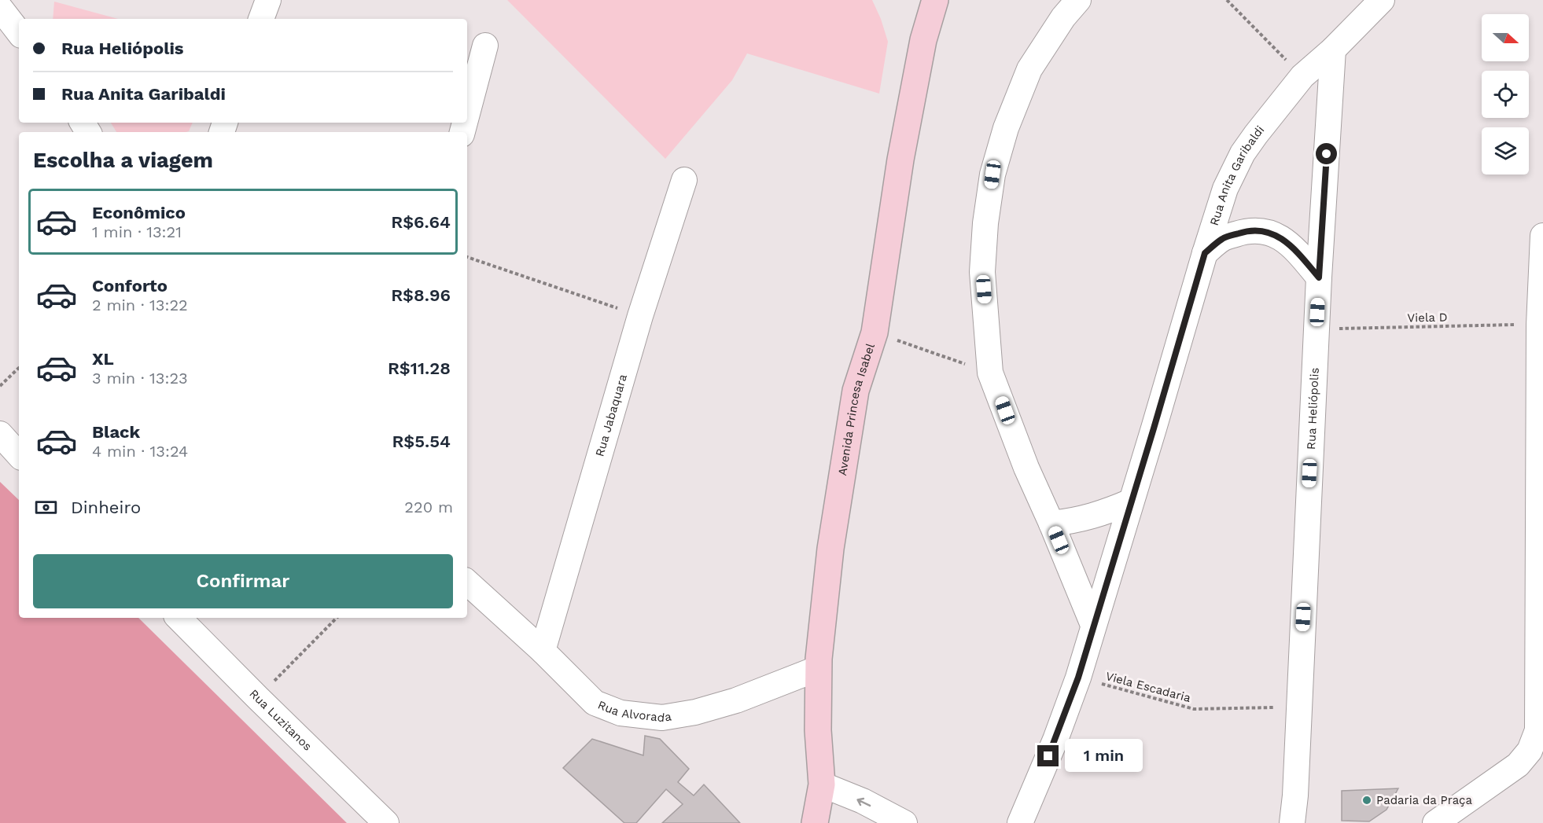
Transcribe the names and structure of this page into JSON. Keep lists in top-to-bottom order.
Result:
{
  "streets": {
    "main road": ["Avenida Princesa Isabel"],
    "street": [
      "Rua Anita Garibaldi",
      "Rua Heliópolis",
      "Rua Jabaquara",
      "Rua Alvorada",
      "Rua Luzitanos"
    ],
    "path": ["Viela D", "Viela Escadaria"]
  },
  "crossings": [
    ["Rua Anita Garibaldi", "Rua Heliópolis"],
    ["Rua Anita Garibaldi", "Viela Escadaria"],
    ["Viela D", "Rua Heliópolis"],
    ["Rua Heliópolis", "Viela Escadaria"],
    ["Avenida Princesa Isabel", "Rua Alvorada"],
    ["Rua Jabaquara", "Rua Alvorada"]
  ],
  "places": ["Padaria da Praça"],
  "north": "right",
  "page": {
    "banner": ["Rua Heliópolis", "Rua Anita Garibaldi"],
    "heading": "Escolha a viagem",
    "list": [
      {
        "name": "Econômico",
        "note": "1 min · 13:21",
        "value": "R$6.64"
      },
      {
        "name": "Conforto",
        "note": "2 min · 13:22",
        "value": "R$8.96"
      },
      {
        "name": "XL",
        "note": "3 min · 13:23",
        "value": "R$11.28"
      },
      {
        "name": "Black",
        "note": "4 min · 13:24",
        "value": "R$5.54"
      }
    ],
    "pay": ["Dinheiro", "220 m"],
    "buttons": "Confirmar",
    "bubble": "1 min"
  }
}
